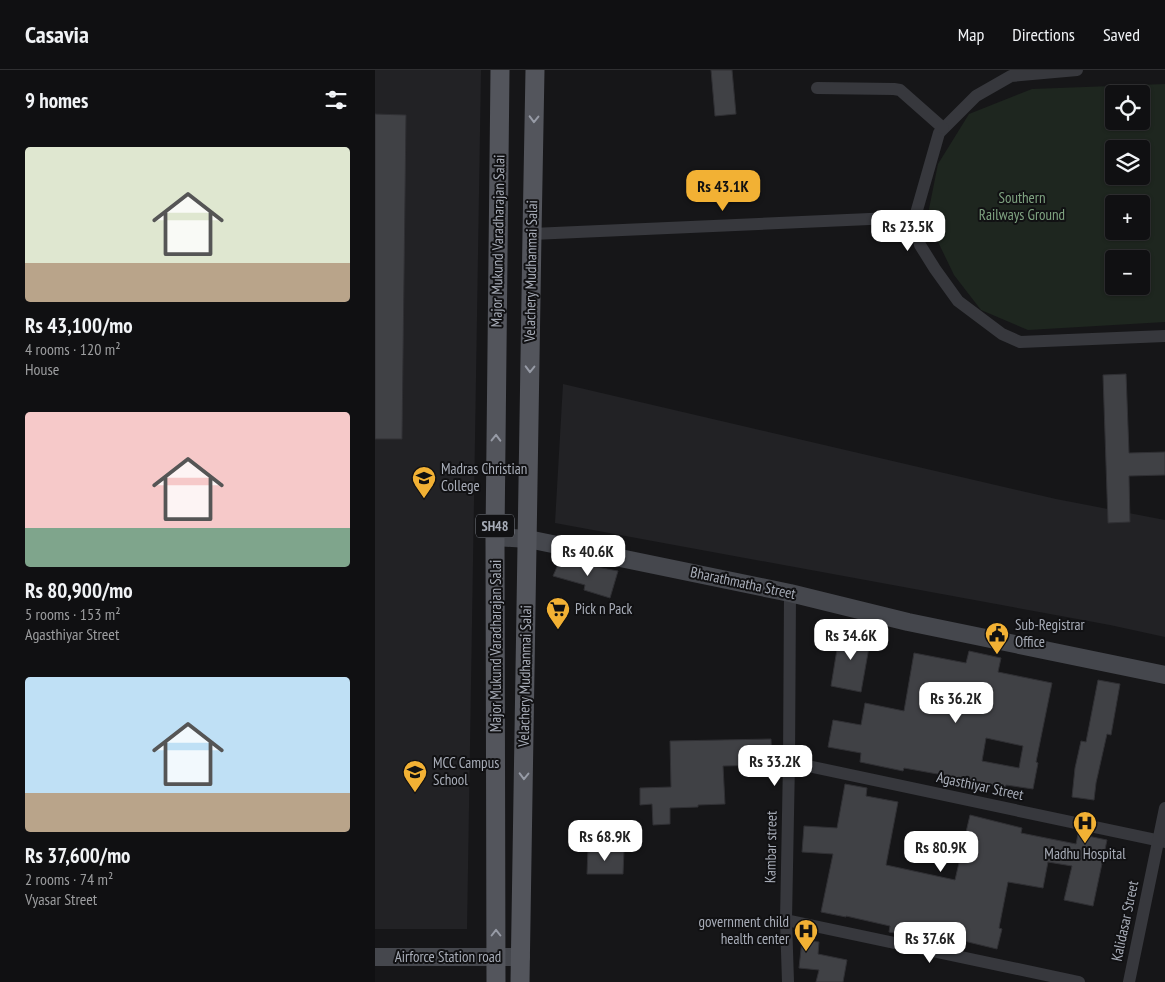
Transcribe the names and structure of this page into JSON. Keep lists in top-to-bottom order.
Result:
{
  "streets": {
    "main road": ["Major Mukund Varadharajan Salai", "Velachery Mudhanmai Salai", "SH48"],
    "street": [
      "Bharathmatha Street",
      "Agasthiyar Street",
      "Kambar street",
      "Kalidasar Street",
      "Airforce Station road"
    ]
  },
  "crossings": [
    ["Major Mukund Varadharajan Salai", "Bharathmatha Street"],
    ["Major Mukund Varadharajan Salai", "Airforce Station road"],
    ["Velachery Mudhanmai Salai", "Bharathmatha Street"],
    ["Velachery Mudhanmai Salai", "Airforce Station road"],
    ["Bharathmatha Street", "Kambar street"],
    ["Agasthiyar Street", "Kambar street"],
    ["Agasthiyar Street", "Kalidasar Street"]
  ],
  "one_way": ["Major Mukund Varadharajan Salai", "Velachery Mudhanmai Salai"],
  "parks": ["Southern Railways Ground"],
  "places": {
    "school or university": ["Madras Christian College", "MCC Campus School"],
    "supermarket": ["Pick n Pack"],
    "public building": ["Sub-Registrar Office"],
    "hospital": ["Madhu Hospital", "government child health center"]
  },
  "page": {
    "header": "Casavia",
    "nav": ["Map", "Directions", "Saved"],
    "heading": "9 homes",
    "map_buttons": ["+", "−"],
    "list": [
      {
        "name": "Rs 43,100/mo",
        "note": "4 rooms · 120 m² · House"
      },
      {
        "name": "Rs 80,900/mo",
        "note": "5 rooms · 153 m² · Agasthiyar Street"
      },
      {
        "name": "Rs 37,600/mo",
        "note": "2 rooms · 74 m² · Vyasar Street"
      }
    ],
    "price": [
      "Rs 43.1K",
      "Rs 23.5K",
      "Rs 40.6K",
      "Rs 34.6K",
      "Rs 36.2K",
      "Rs 33.2K",
      "Rs 68.9K",
      "Rs 80.9K",
      "Rs 37.6K"
    ]
  }
}
